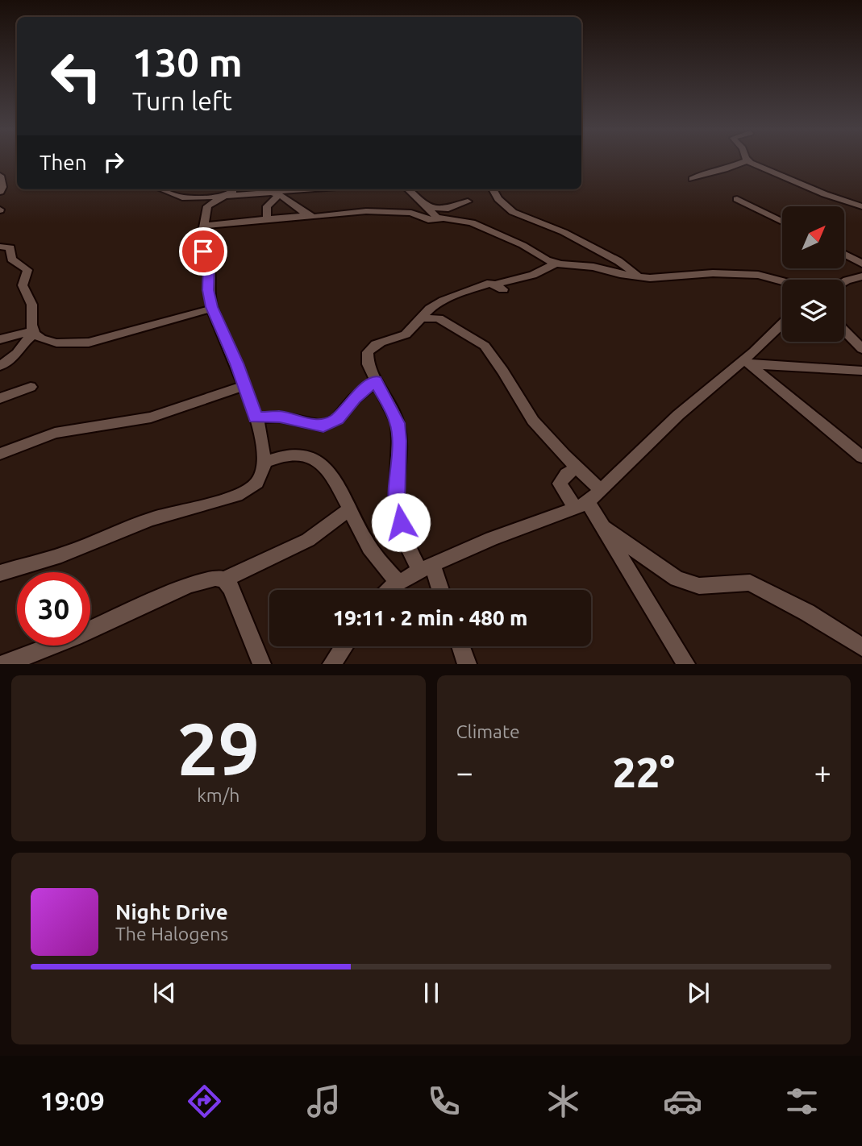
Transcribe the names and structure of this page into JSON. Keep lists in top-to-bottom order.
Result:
{
  "north": "top right",
  "page": {
    "turn": ["130 m", "Turn left"],
    "then": "Then",
    "limit": "30",
    "trip": "19:11 · 2 min · 480 m",
    "tile": [
      ["29", "km/h"],
      "Climate"
    ],
    "heat": ["−", "22°", "+"],
    "song": ["Night Drive", "The Halogens"],
    "tabs": "19:09"
  }
}
